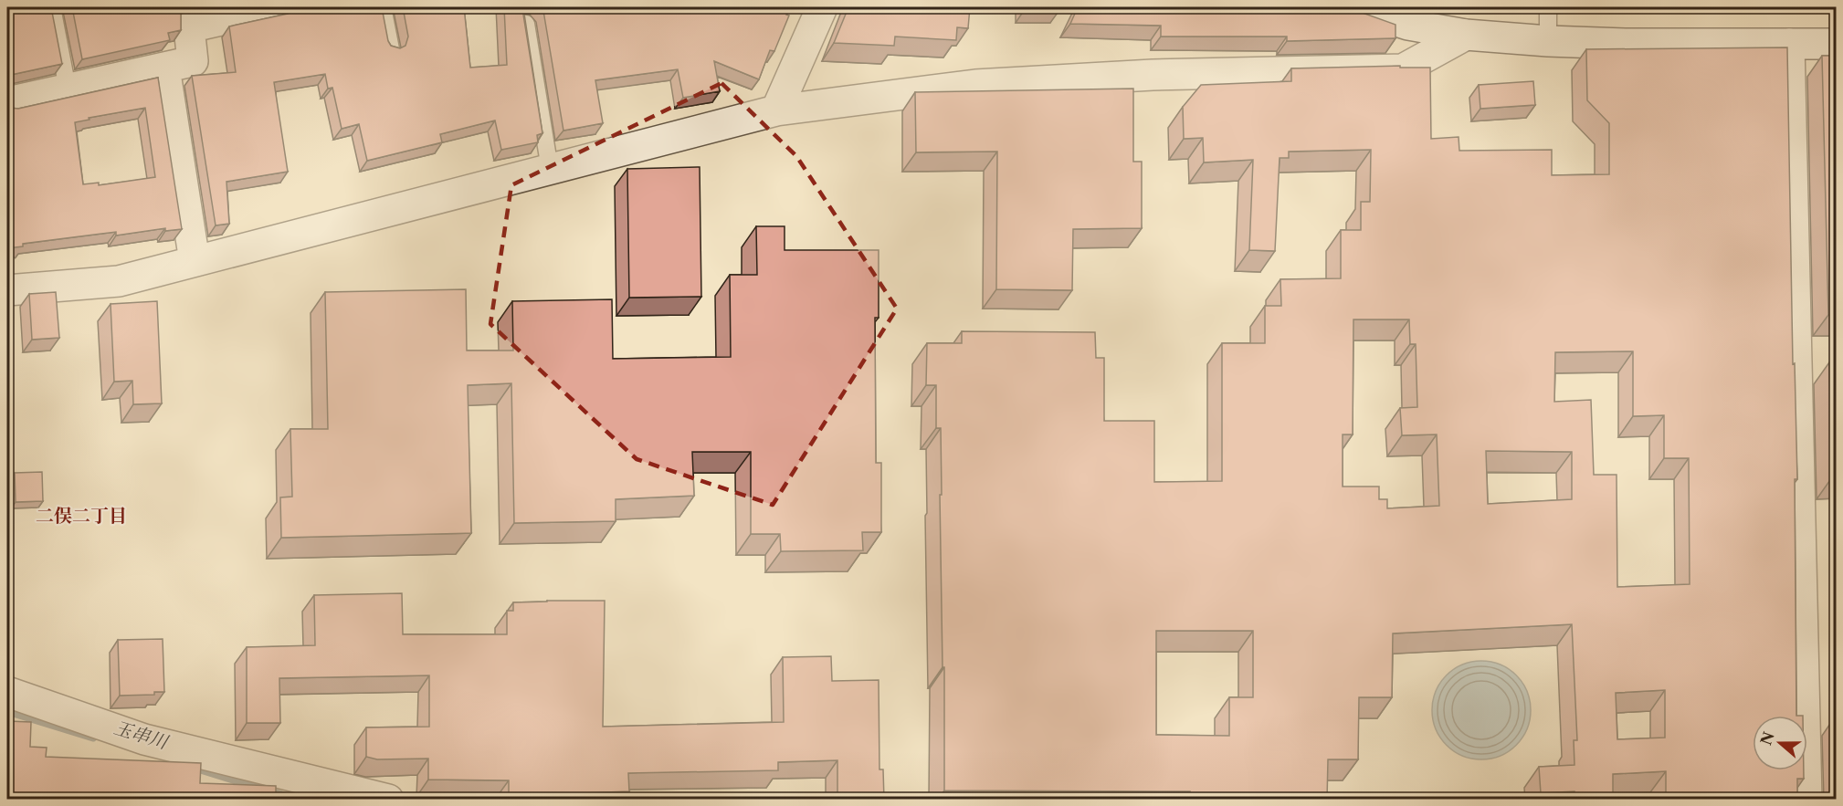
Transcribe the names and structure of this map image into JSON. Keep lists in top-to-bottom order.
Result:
{
  "districts": ["二俣二丁目"],
  "water": ["玉串川"],
  "north": "left"
}
